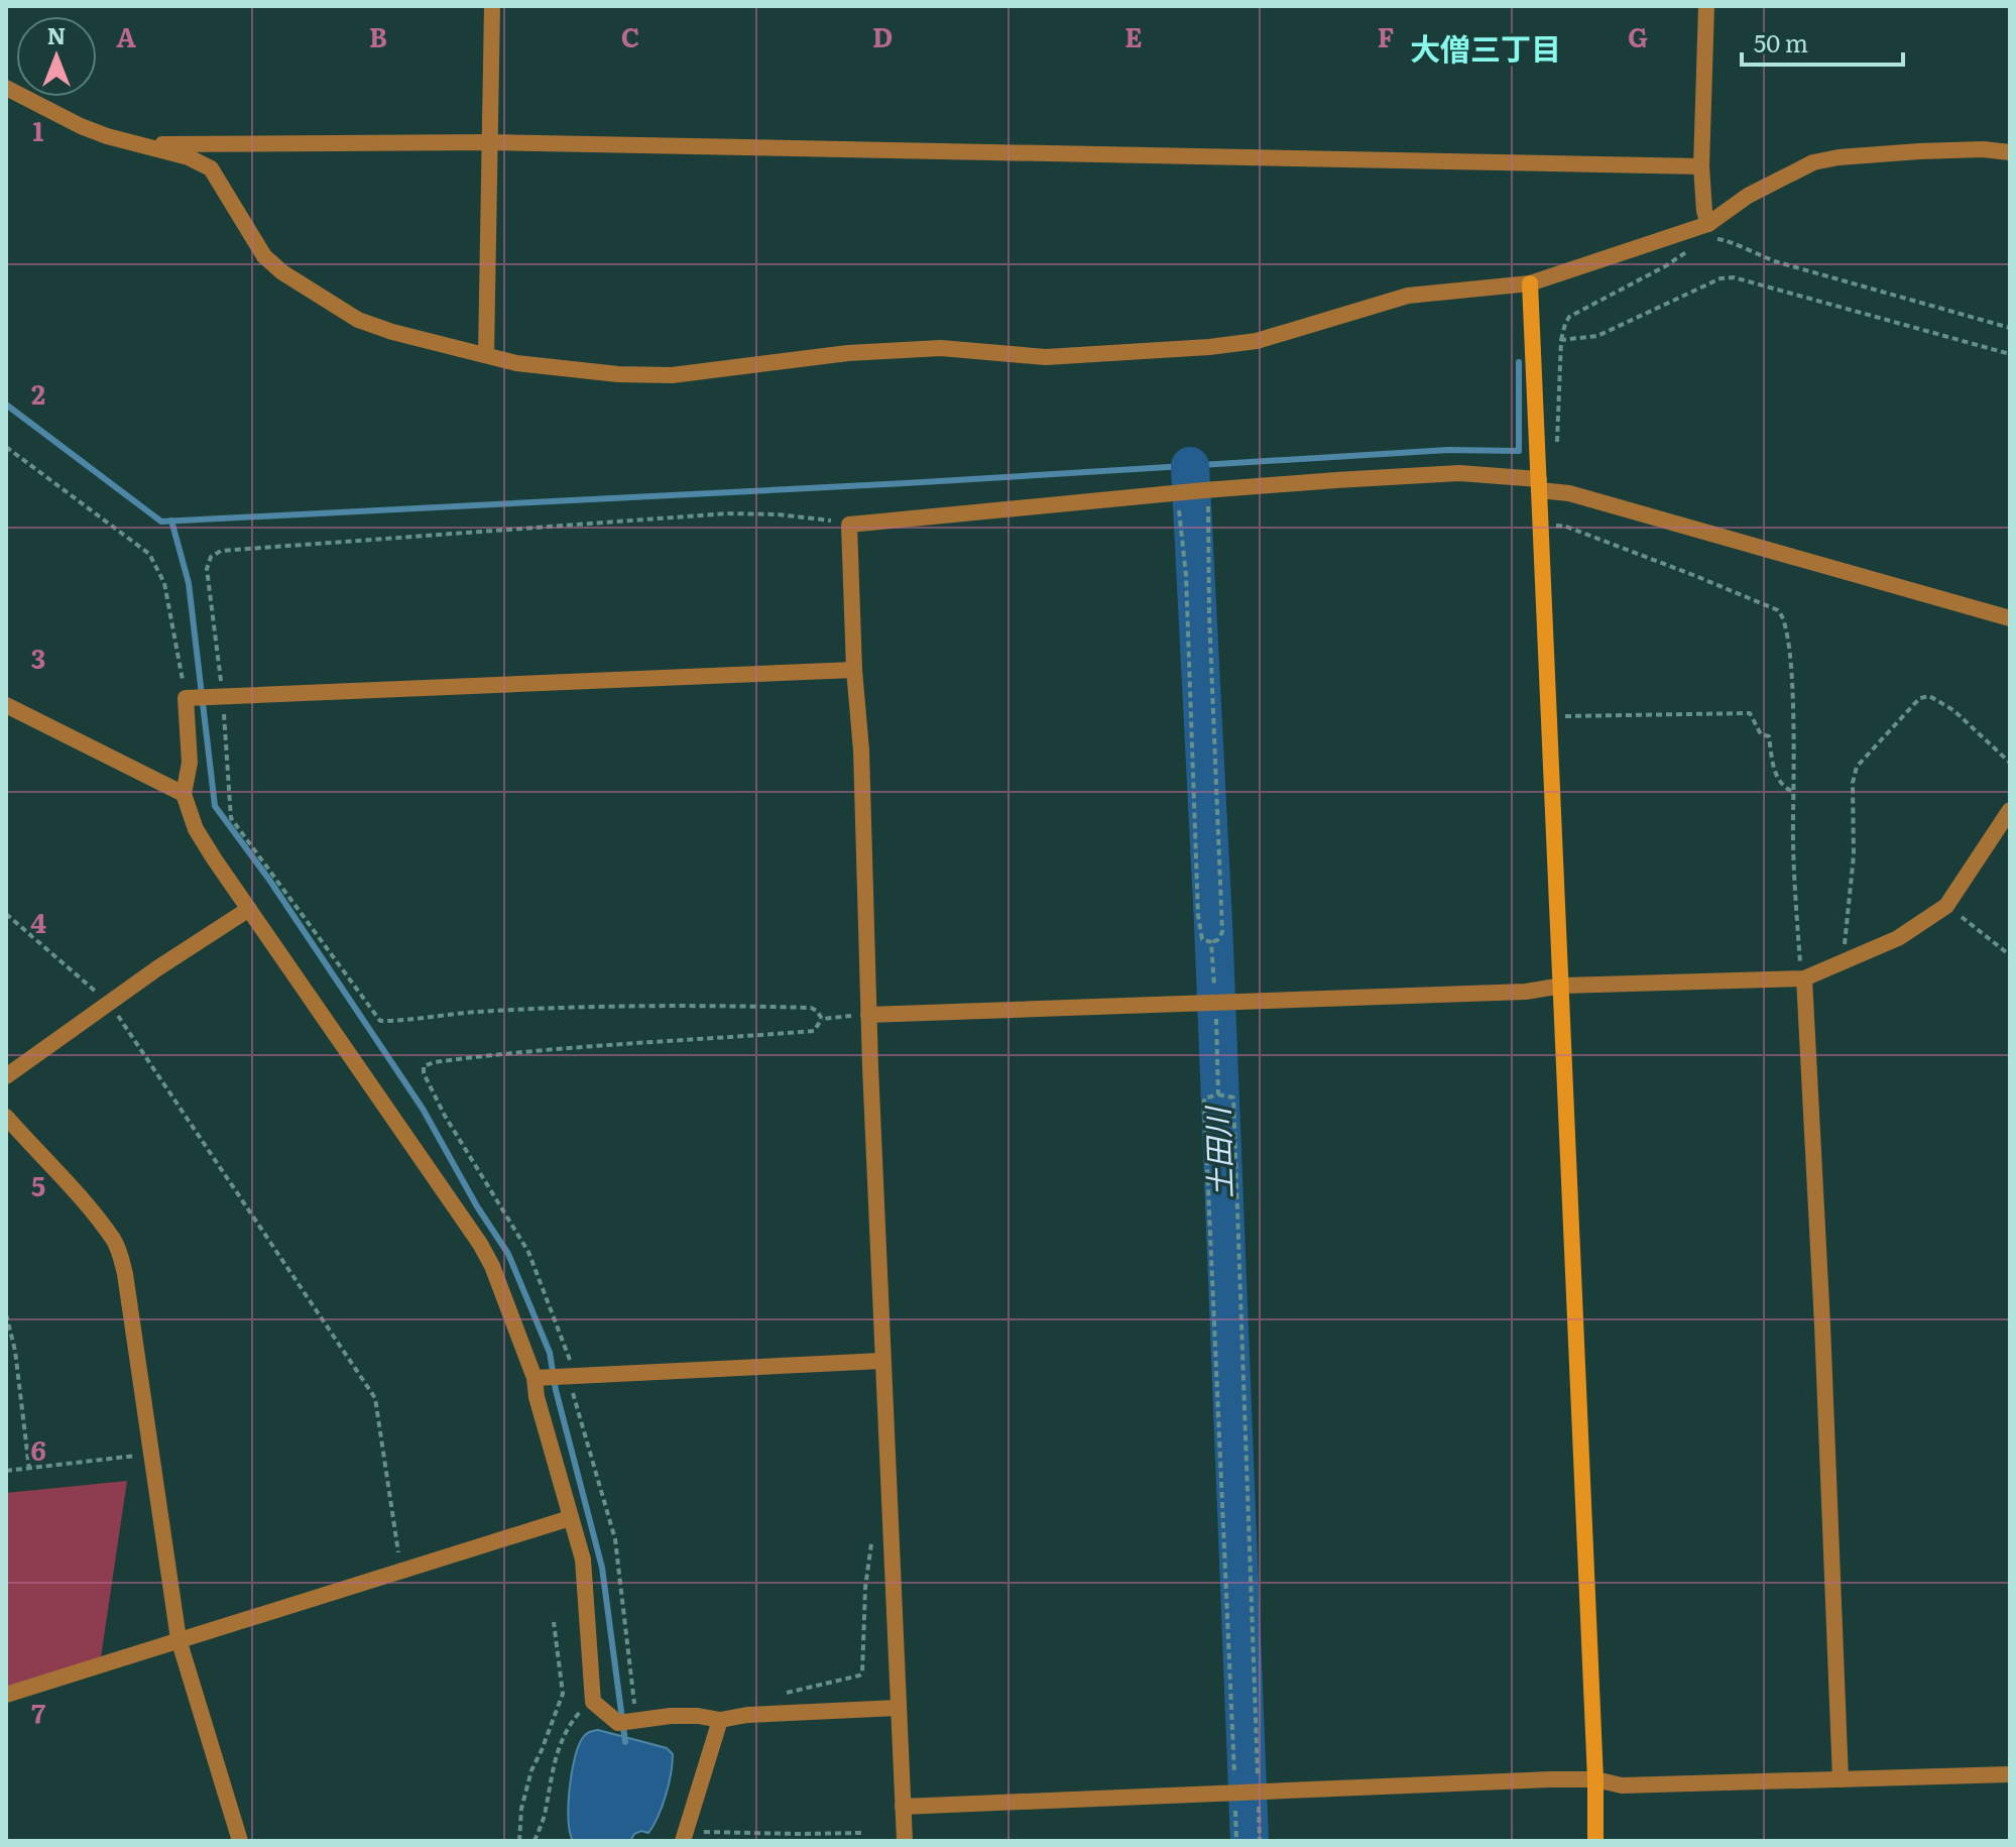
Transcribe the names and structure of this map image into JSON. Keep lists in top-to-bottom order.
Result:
{
  "districts": ["大僧三丁目"],
  "water": ["土田川"],
  "scale_bar": "50 m",
  "north": "top",
  "grid": {
    "columns": [
      "A",
      "B",
      "C",
      "D",
      "E",
      "F",
      "G"
    ],
    "rows": [
      "1",
      "2",
      "3",
      "4",
      "5",
      "6",
      "7"
    ]
  }
}
